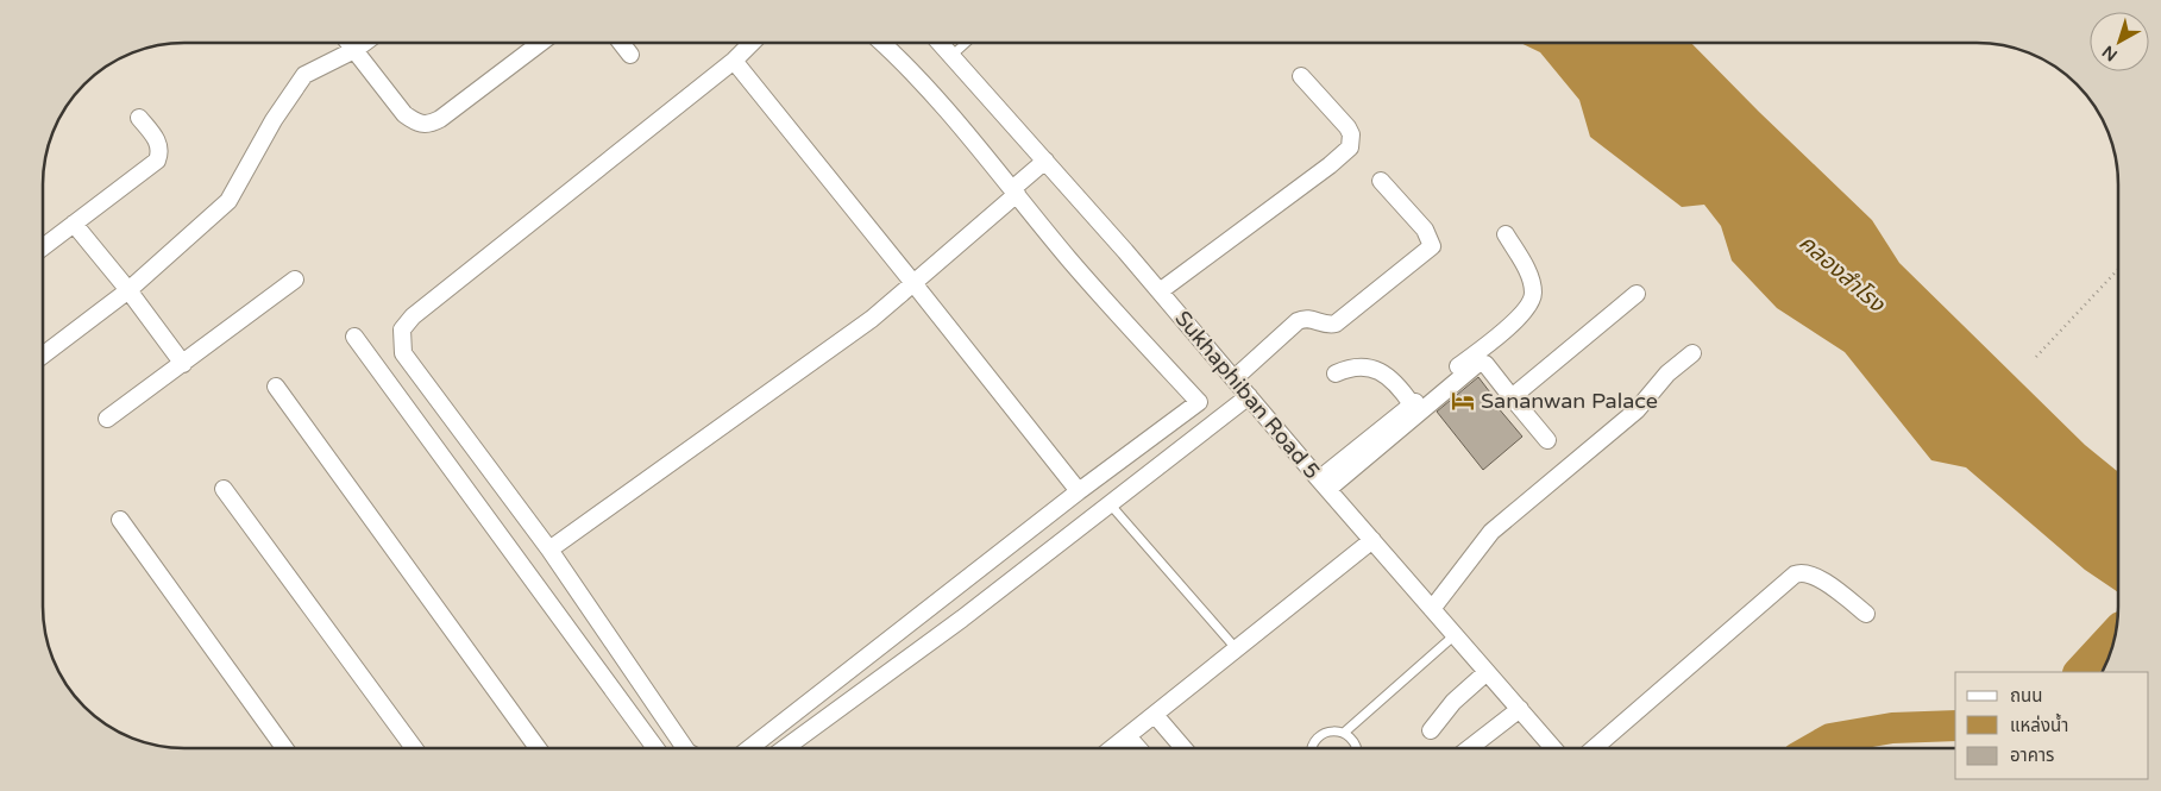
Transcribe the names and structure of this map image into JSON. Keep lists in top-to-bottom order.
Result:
{
  "streets": {
    "street": ["Sukhaphiban Road 5"]
  },
  "water": ["คลองสำโรง"],
  "places": {
    "hotel": ["Sananwan Palace"]
  },
  "legend": ["ถนน", "แหล่งน้ำ", "อาคาร"],
  "north": "bottom left"
}
